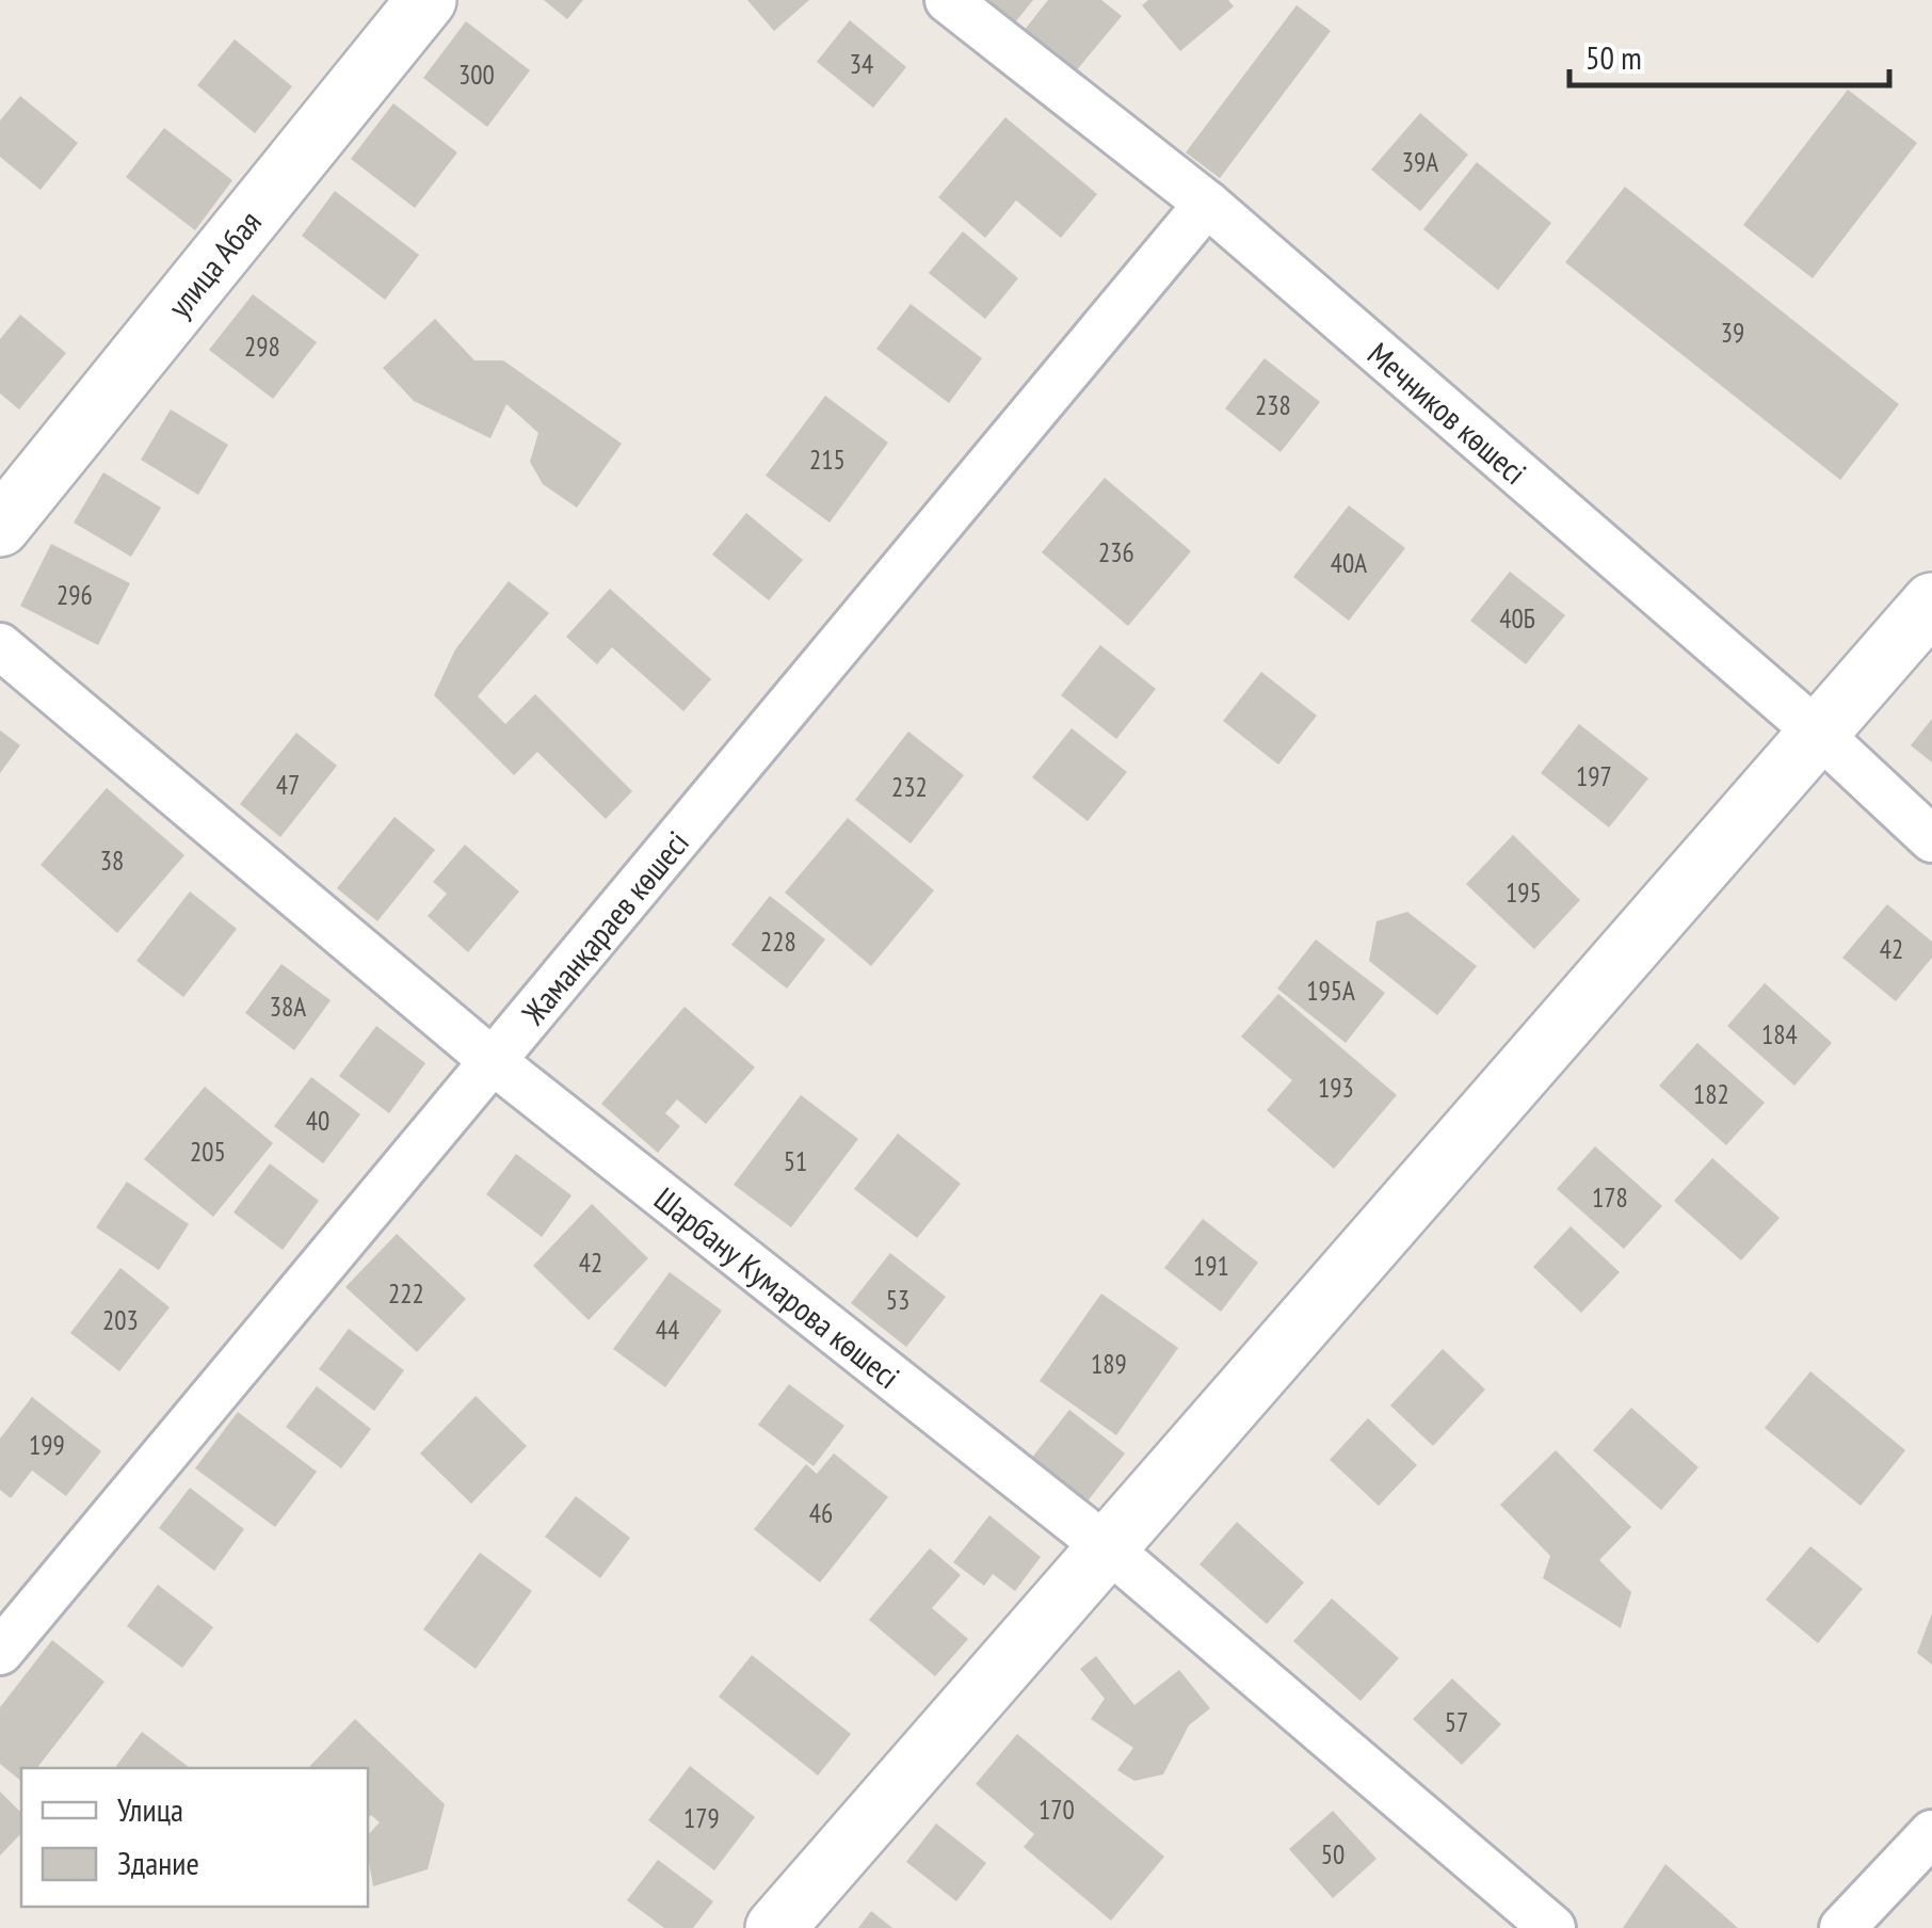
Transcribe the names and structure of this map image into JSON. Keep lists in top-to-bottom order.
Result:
{
  "streets": {
    "main road": ["улица Абая"],
    "street": ["Мечников көшесі", "Жаманқараев көшесі", "Шарбану Кумарова көшесі"]
  },
  "crossings": [
    ["Мечников көшесі", "Жаманқараев көшесі"],
    ["Жаманқараев көшесі", "Шарбану Кумарова көшесі"]
  ],
  "house_numbers": [
    "34",
    "300",
    "39А",
    "39",
    "298",
    "238",
    "215",
    "236",
    "40А",
    "296",
    "40Б",
    "197",
    "47",
    "232",
    "38",
    "195",
    "228",
    "42",
    "195А",
    "38А",
    "184",
    "193",
    "182",
    "40",
    "205",
    "51",
    "178",
    "42",
    "191",
    "222",
    "53",
    "203",
    "44",
    "189",
    "199",
    "46",
    "57",
    "170",
    "179",
    "50"
  ],
  "legend": ["Улица", "Здание"],
  "scale_bar": "50 m"
}
